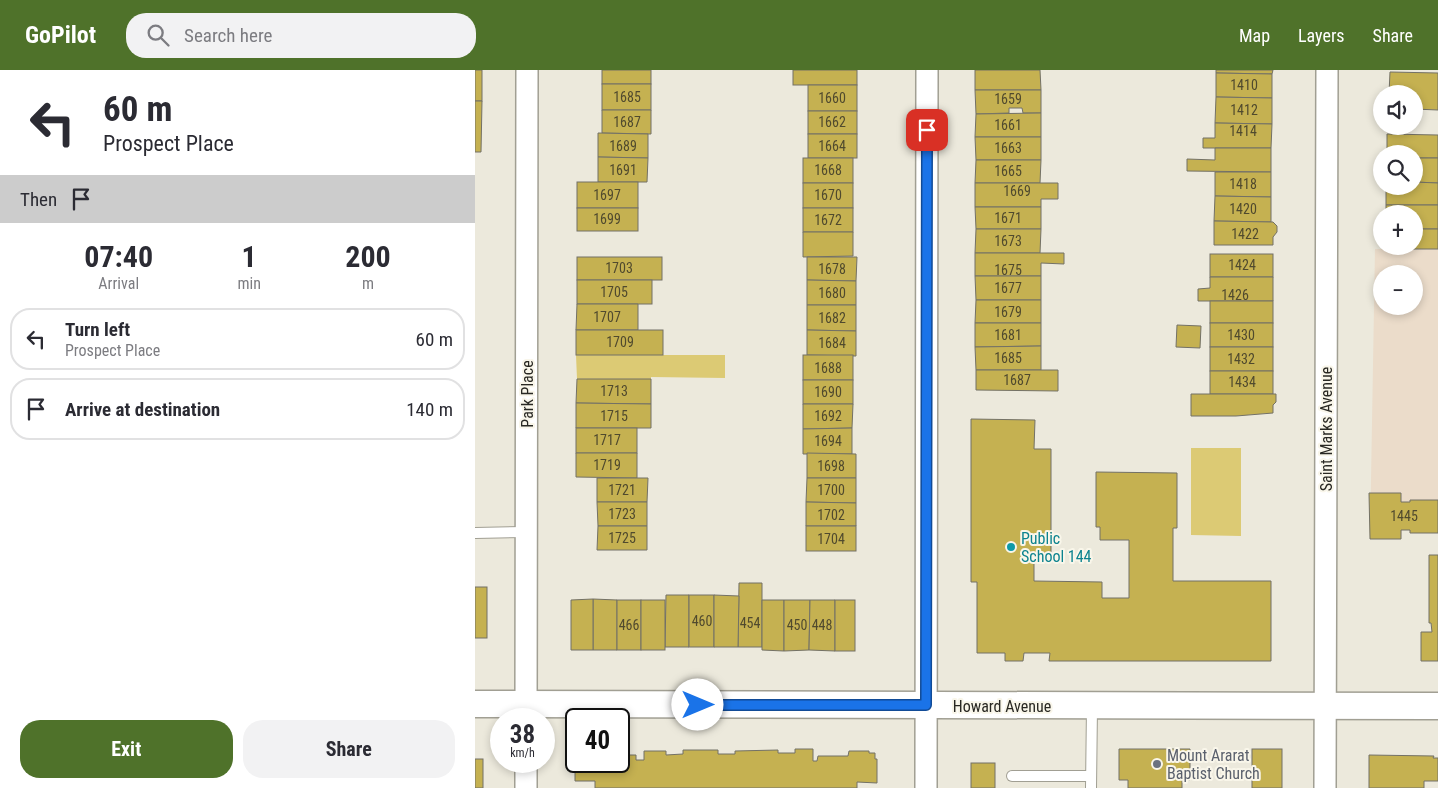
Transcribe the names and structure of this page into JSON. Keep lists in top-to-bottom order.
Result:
{
  "streets": {
    "street": ["Park Place", "Saint Marks Avenue", "Howard Avenue"]
  },
  "crossings": [
    ["Saint Marks Avenue", "Howard Avenue"]
  ],
  "places": ["Public School 144", "Mount Ararat Baptist Church"],
  "house_numbers": [
    "1410",
    "1685",
    "1660",
    "1659",
    "1412",
    "1687",
    "1662",
    "1661",
    "1414",
    "1689",
    "1664",
    "1663",
    "1691",
    "1668",
    "1665",
    "1418",
    "1669",
    "1697",
    "1670",
    "1420",
    "1671",
    "1699",
    "1672",
    "1422",
    "1673",
    "1424",
    "1703",
    "1678",
    "1675",
    "1677",
    "1705",
    "1680",
    "1426",
    "1679",
    "1707",
    "1682",
    "1681",
    "1430",
    "1709",
    "1684",
    "1685",
    "1432",
    "1688",
    "1687",
    "1434",
    "1713",
    "1690",
    "1715",
    "1692",
    "1717",
    "1694",
    "1719",
    "1698",
    "1721",
    "1700",
    "1723",
    "1702",
    "1445",
    "1725",
    "1704",
    "460",
    "454",
    "466",
    "450",
    "448"
  ],
  "page": {
    "header": "GoPilot",
    "search": "Search here",
    "nav": ["Map", "Layers", "Share"],
    "turn": ["60 m", "Prospect Place"],
    "map_buttons": ["+", "−"],
    "then": "Then",
    "eta": [
      "07:40",
      "Arrival",
      "1",
      "min",
      "200",
      "m"
    ],
    "list": [
      {
        "name": "Turn left",
        "note": "Prospect Place",
        "value": "60 m"
      },
      {
        "name": "Arrive at destination",
        "value": "140 m"
      }
    ],
    "speed": "38 km/h",
    "limit": "40",
    "buttons": ["Exit", "Share"]
  }
}
